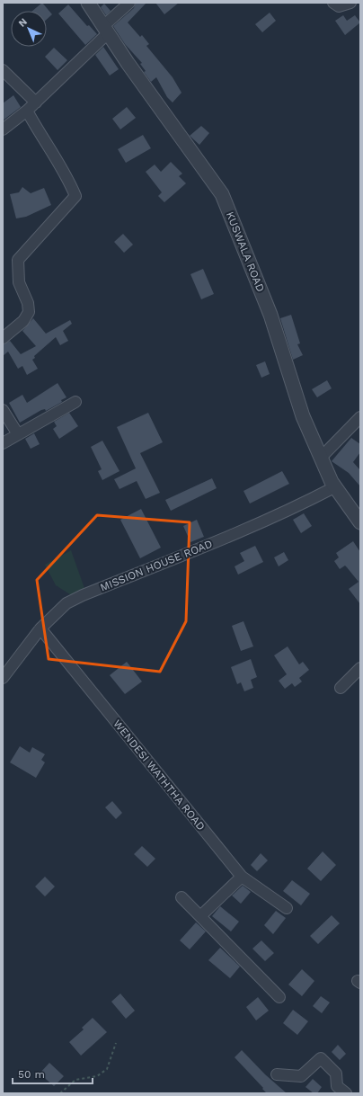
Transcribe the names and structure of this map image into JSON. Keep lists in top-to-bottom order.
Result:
{
  "streets": {
    "street": ["KUSWALA ROAD", "MISSION HOUSE ROAD", "WENDESI WATHTHA ROAD"]
  },
  "crossings": [
    ["KUSWALA ROAD", "MISSION HOUSE ROAD"],
    ["MISSION HOUSE ROAD", "WENDESI WATHTHA ROAD"]
  ],
  "scale_bar": "50 m",
  "north": "top left"
}
